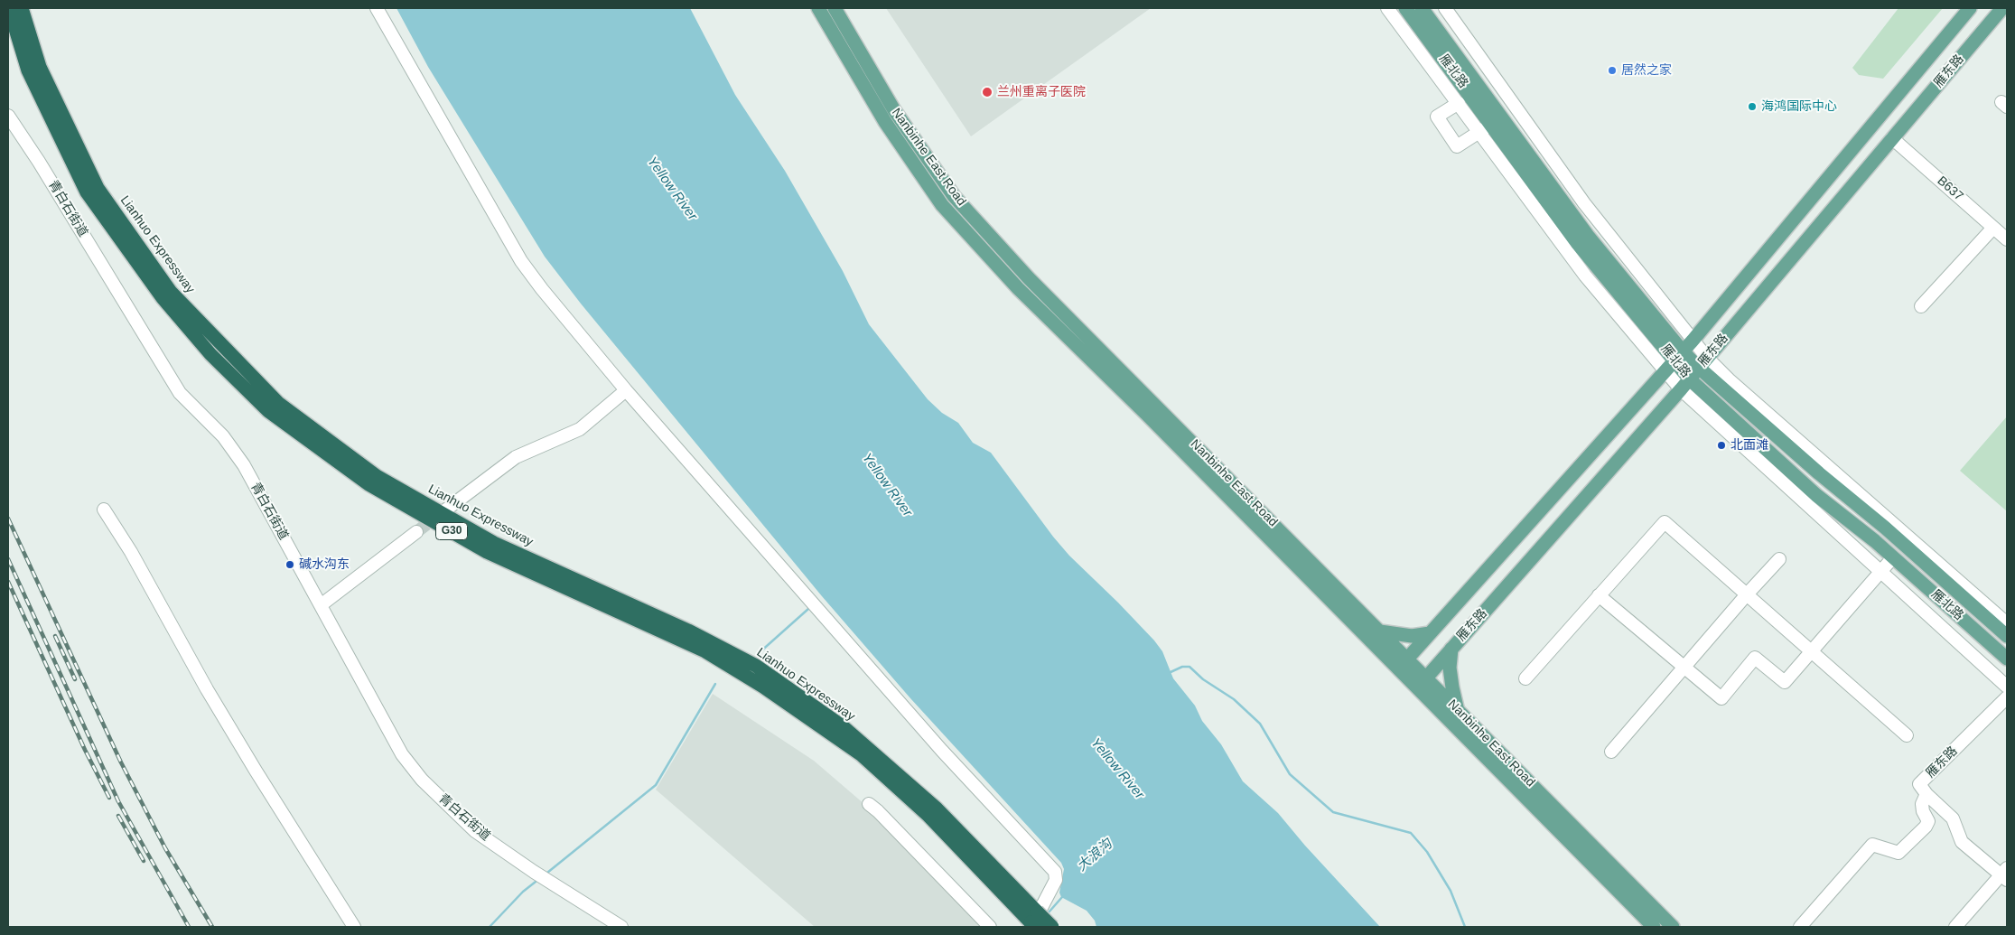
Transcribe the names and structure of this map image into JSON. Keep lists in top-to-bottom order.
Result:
{
  "streets": {
    "highway": ["Lianhuo Expressway", "G30"],
    "main road": ["雁北路", "雁东路", "Nanbinhe East Road"],
    "street": ["B637", "青白石街道"]
  },
  "crossings": [
    ["雁北路", "雁东路"],
    ["雁东路", "Nanbinhe East Road"],
    ["雁东路", "B637"]
  ],
  "water": ["Yellow River", "大浪沟"],
  "places": [
    "居然之家",
    "兰州重离子医院",
    "海鸿国际中心",
    "北面滩",
    "碱水沟东"
  ]
}
